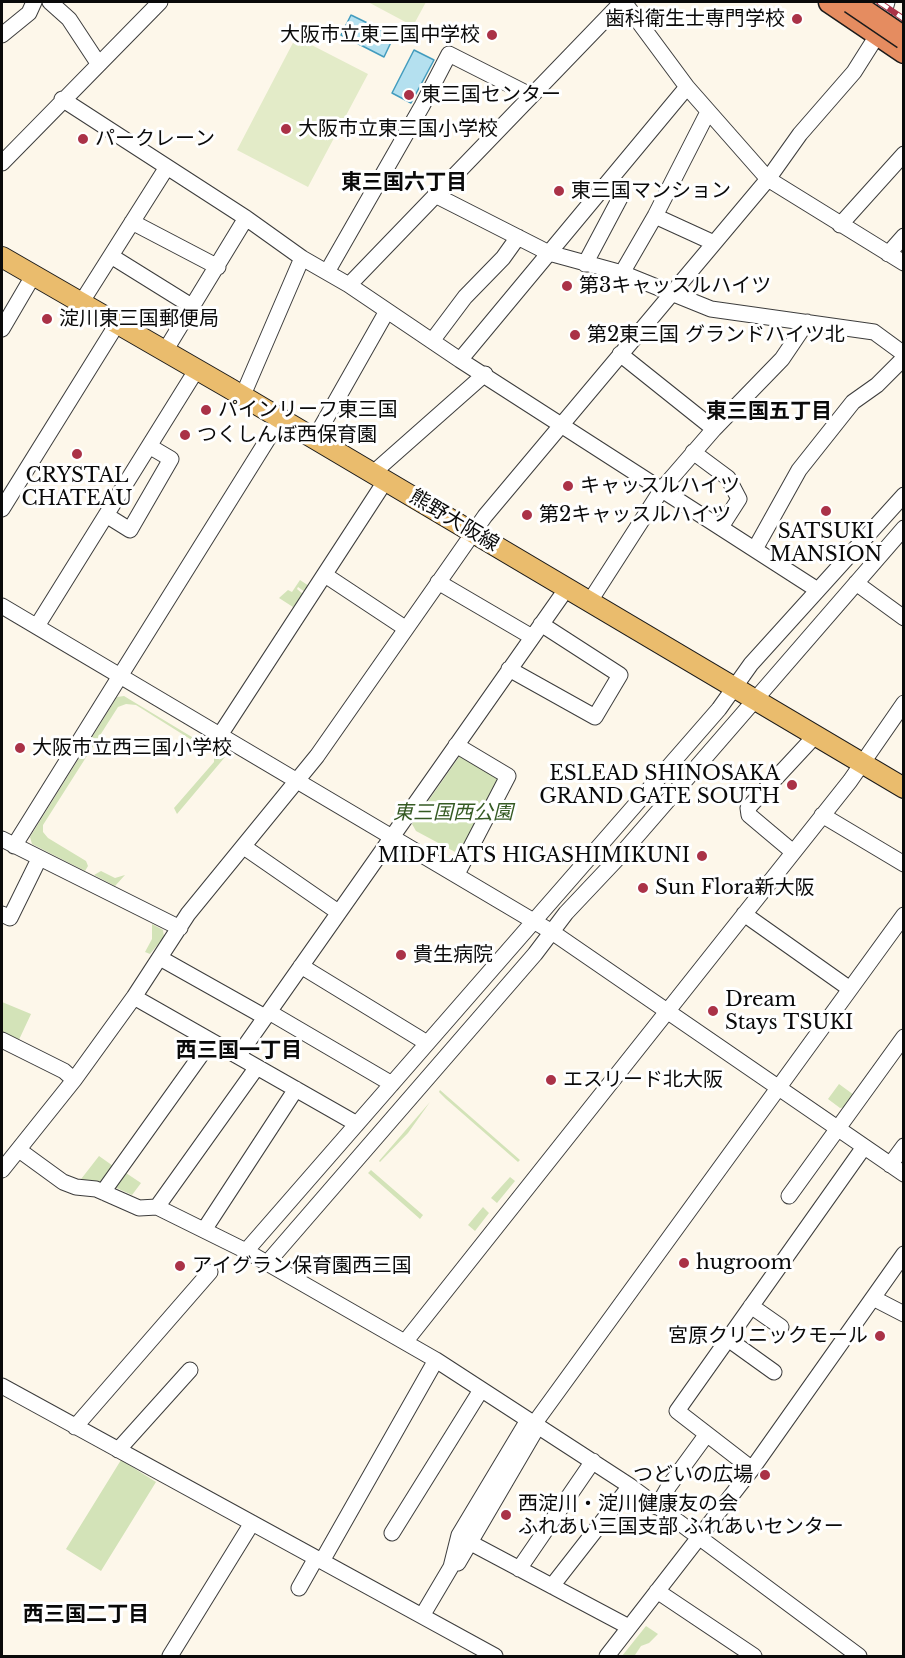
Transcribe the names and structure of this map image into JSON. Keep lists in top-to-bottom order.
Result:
{
  "streets": {
    "main road": ["熊野大阪線"]
  },
  "districts": [
    "東三国六丁目",
    "東三国五丁目",
    "西三国一丁目",
    "西三国二丁目"
  ],
  "parks": ["東三国西公園"],
  "places": [
    "歯科衛生士専門学校",
    "大阪市立東三国中学校",
    "東三国センター",
    "大阪市立東三国小学校",
    "パークレーン",
    "東三国マンション",
    "第3キャッスルハイツ",
    "淀川東三国郵便局",
    "第2東三国 グランドハイツ北",
    "パインリーフ東三国",
    "つくしんぼ西保育園",
    "CRYSTAL CHATEAU",
    "キャッスルハイツ",
    "SATSUKI MANSION",
    "第2キャッスルハイツ",
    "大阪市立西三国小学校",
    "ESLEAD SHINOSAKA GRAND GATE SOUTH",
    "MIDFLATS HIGASHIMIKUNI",
    "Sun Flora新大阪",
    "貴生病院",
    "Dream Stays TSUKI",
    "エスリード北大阪",
    "hugroom",
    "アイグラン保育園西三国",
    "宮原クリニックモール",
    "つどいの広場",
    "西淀川・淀川健康友の会 ふれあい三国支部 ふれあいセンター"
  ]
}
